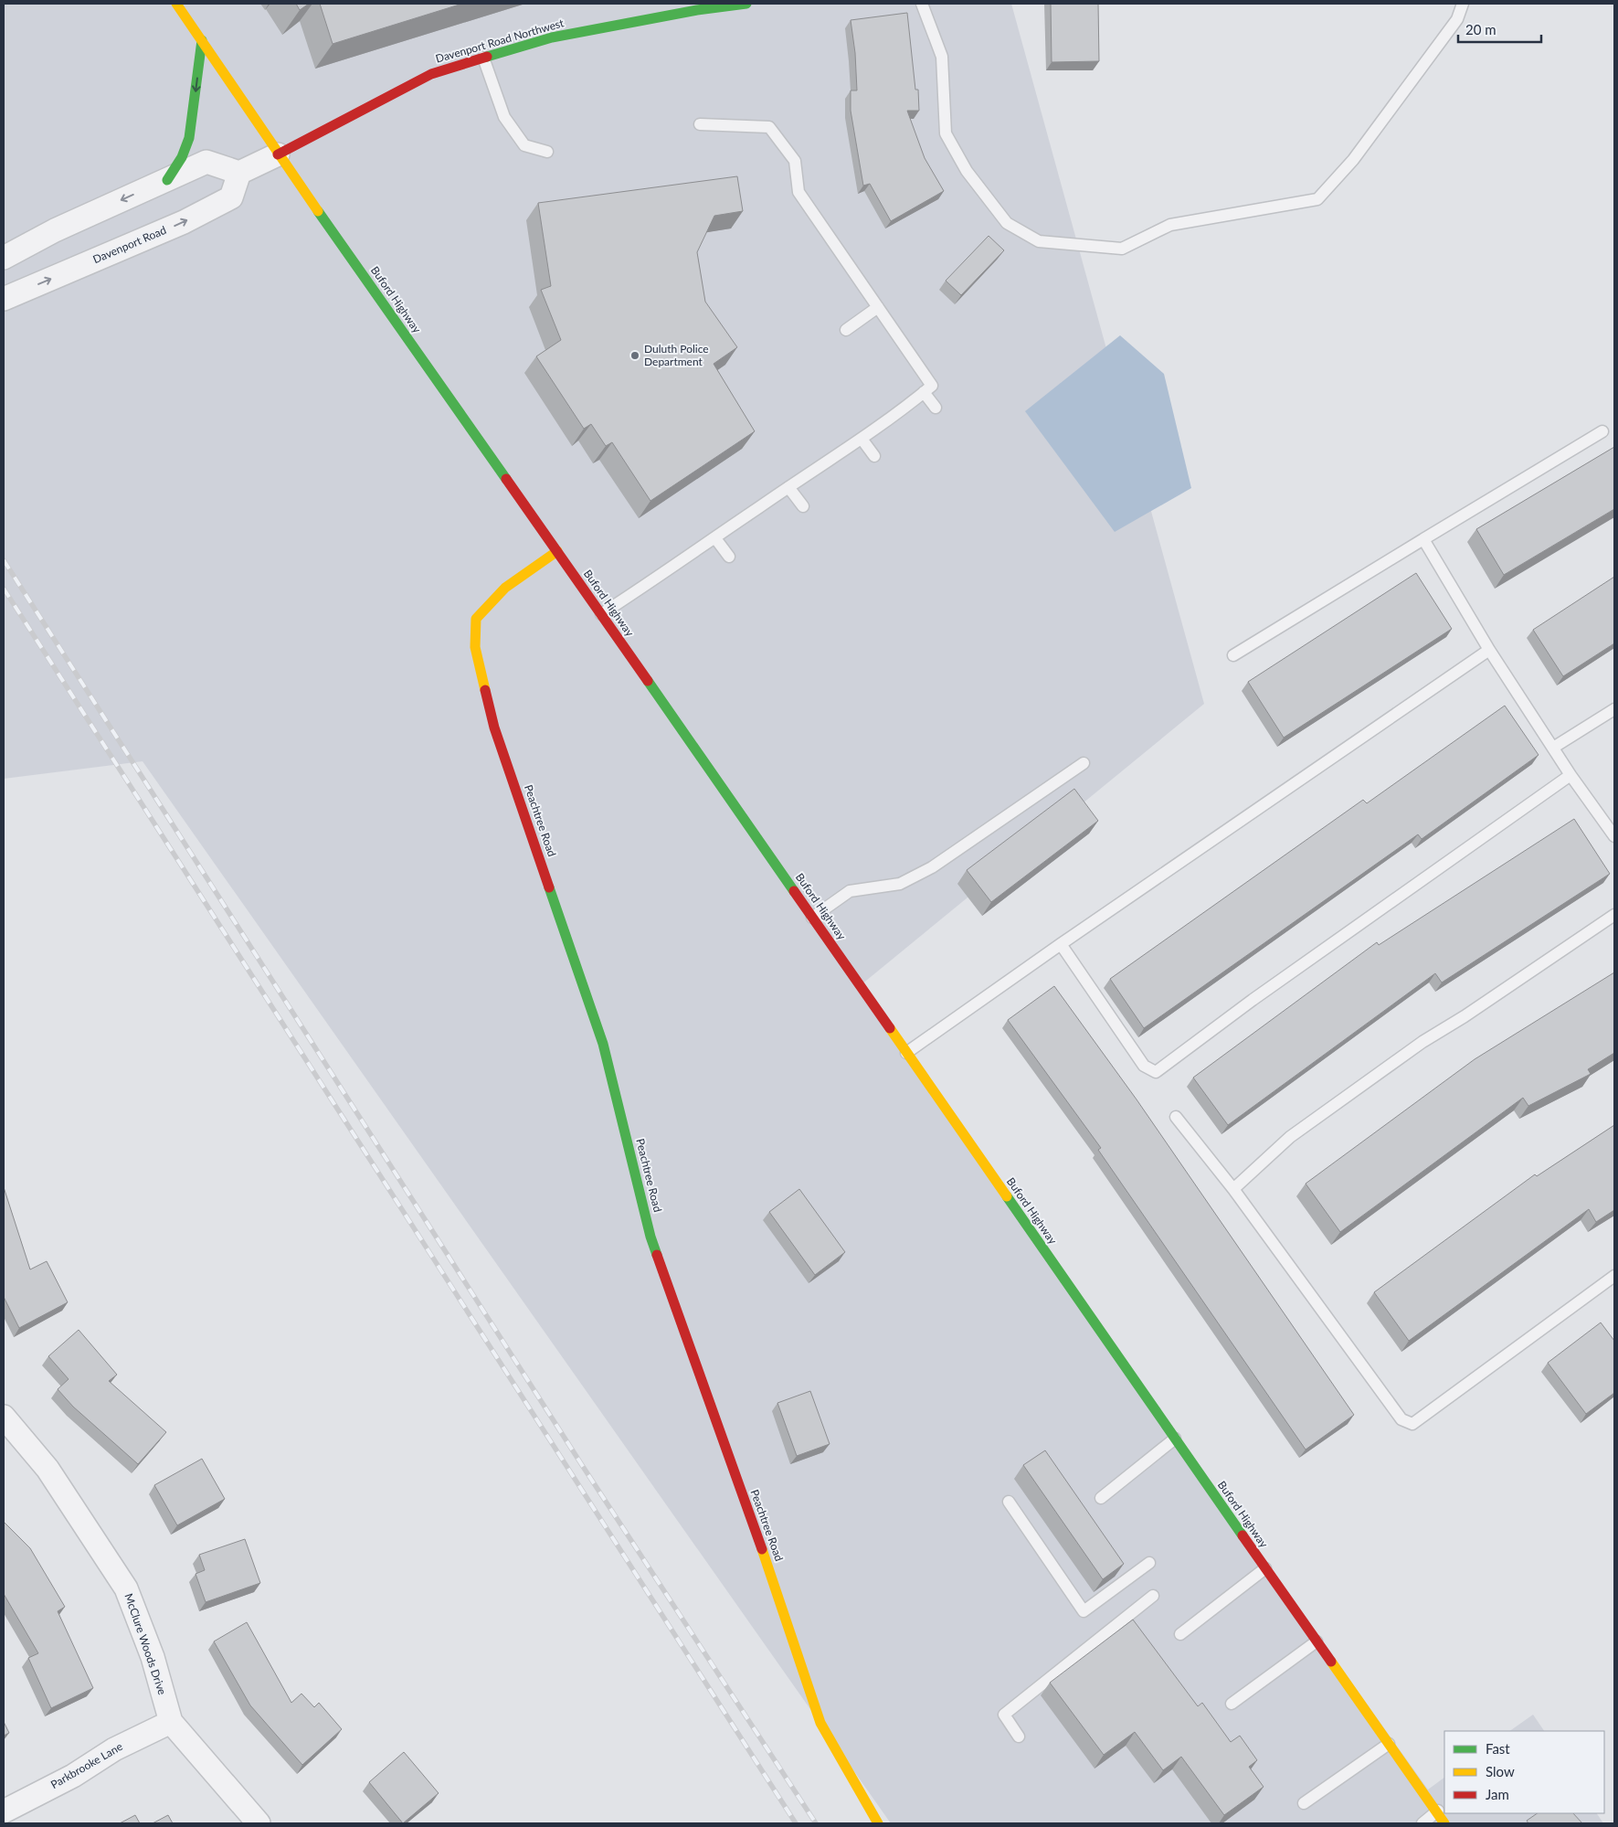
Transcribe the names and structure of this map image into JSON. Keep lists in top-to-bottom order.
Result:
{
  "streets": {
    "main road": ["Davenport Road Northwest", "Buford Highway", "Peachtree Road"],
    "street": ["Davenport Road", "McClure Woods Drive", "Parkbrooke Lane"]
  },
  "crossings": [
    ["Davenport Road Northwest", "Buford Highway"],
    ["Buford Highway", "Peachtree Road"],
    ["McClure Woods Drive", "Parkbrooke Lane"]
  ],
  "places": ["Duluth Police Department"],
  "legend": ["Fast", "Slow", "Jam"],
  "scale_bar": "20 m"
}
